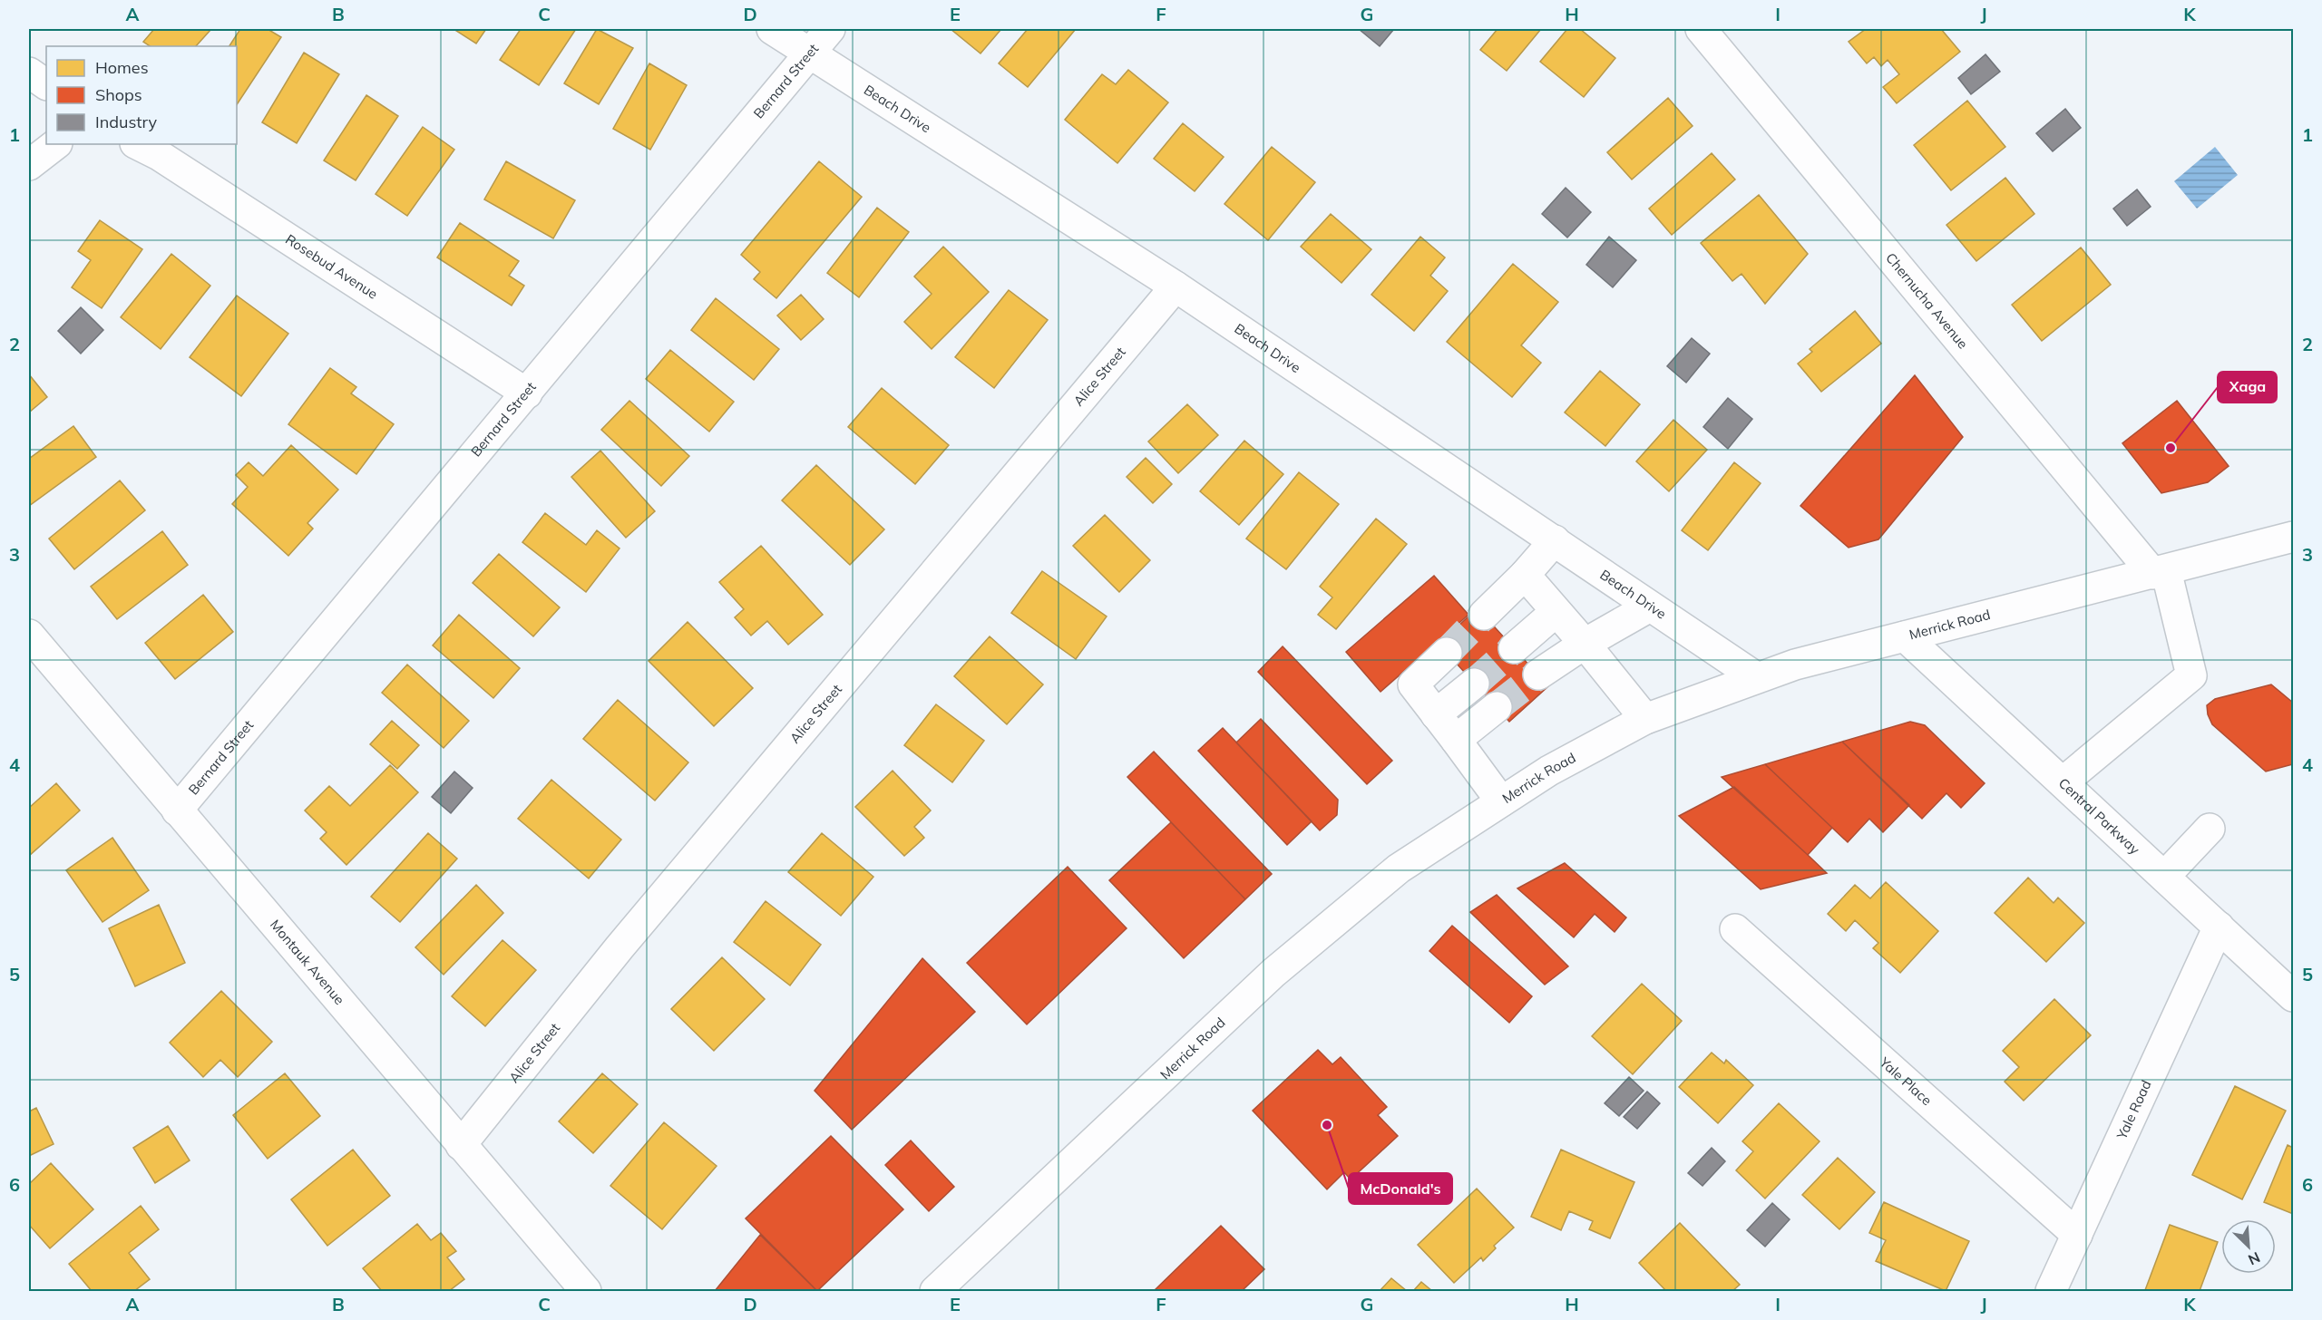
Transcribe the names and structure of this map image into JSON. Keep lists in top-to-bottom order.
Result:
{
  "streets": {
    "street": [
      "Bernard Street",
      "Beach Drive",
      "Rosebud Avenue",
      "Chernucha Avenue",
      "Alice Street",
      "Merrick Road",
      "Central Parkway",
      "Montauk Avenue",
      "Yale Place",
      "Yale Road"
    ]
  },
  "crossings": [
    ["Bernard Street", "Beach Drive"],
    ["Bernard Street", "Rosebud Avenue"],
    ["Bernard Street", "Montauk Avenue"],
    ["Beach Drive", "Alice Street"],
    ["Beach Drive", "Merrick Road"],
    ["Chernucha Avenue", "Merrick Road"],
    ["Alice Street", "Montauk Avenue"],
    ["Merrick Road", "Central Parkway"],
    ["Central Parkway", "Yale Road"],
    ["Yale Place", "Yale Road"]
  ],
  "places": ["Xaga", "McDonald's"],
  "legend": ["Homes", "Shops", "Industry"],
  "north": "bottom right",
  "grid": {
    "columns": [
      "A",
      "B",
      "C",
      "D",
      "E",
      "F",
      "G",
      "H",
      "I",
      "J",
      "K"
    ],
    "rows": [
      "1",
      "2",
      "3",
      "4",
      "5",
      "6"
    ]
  }
}
